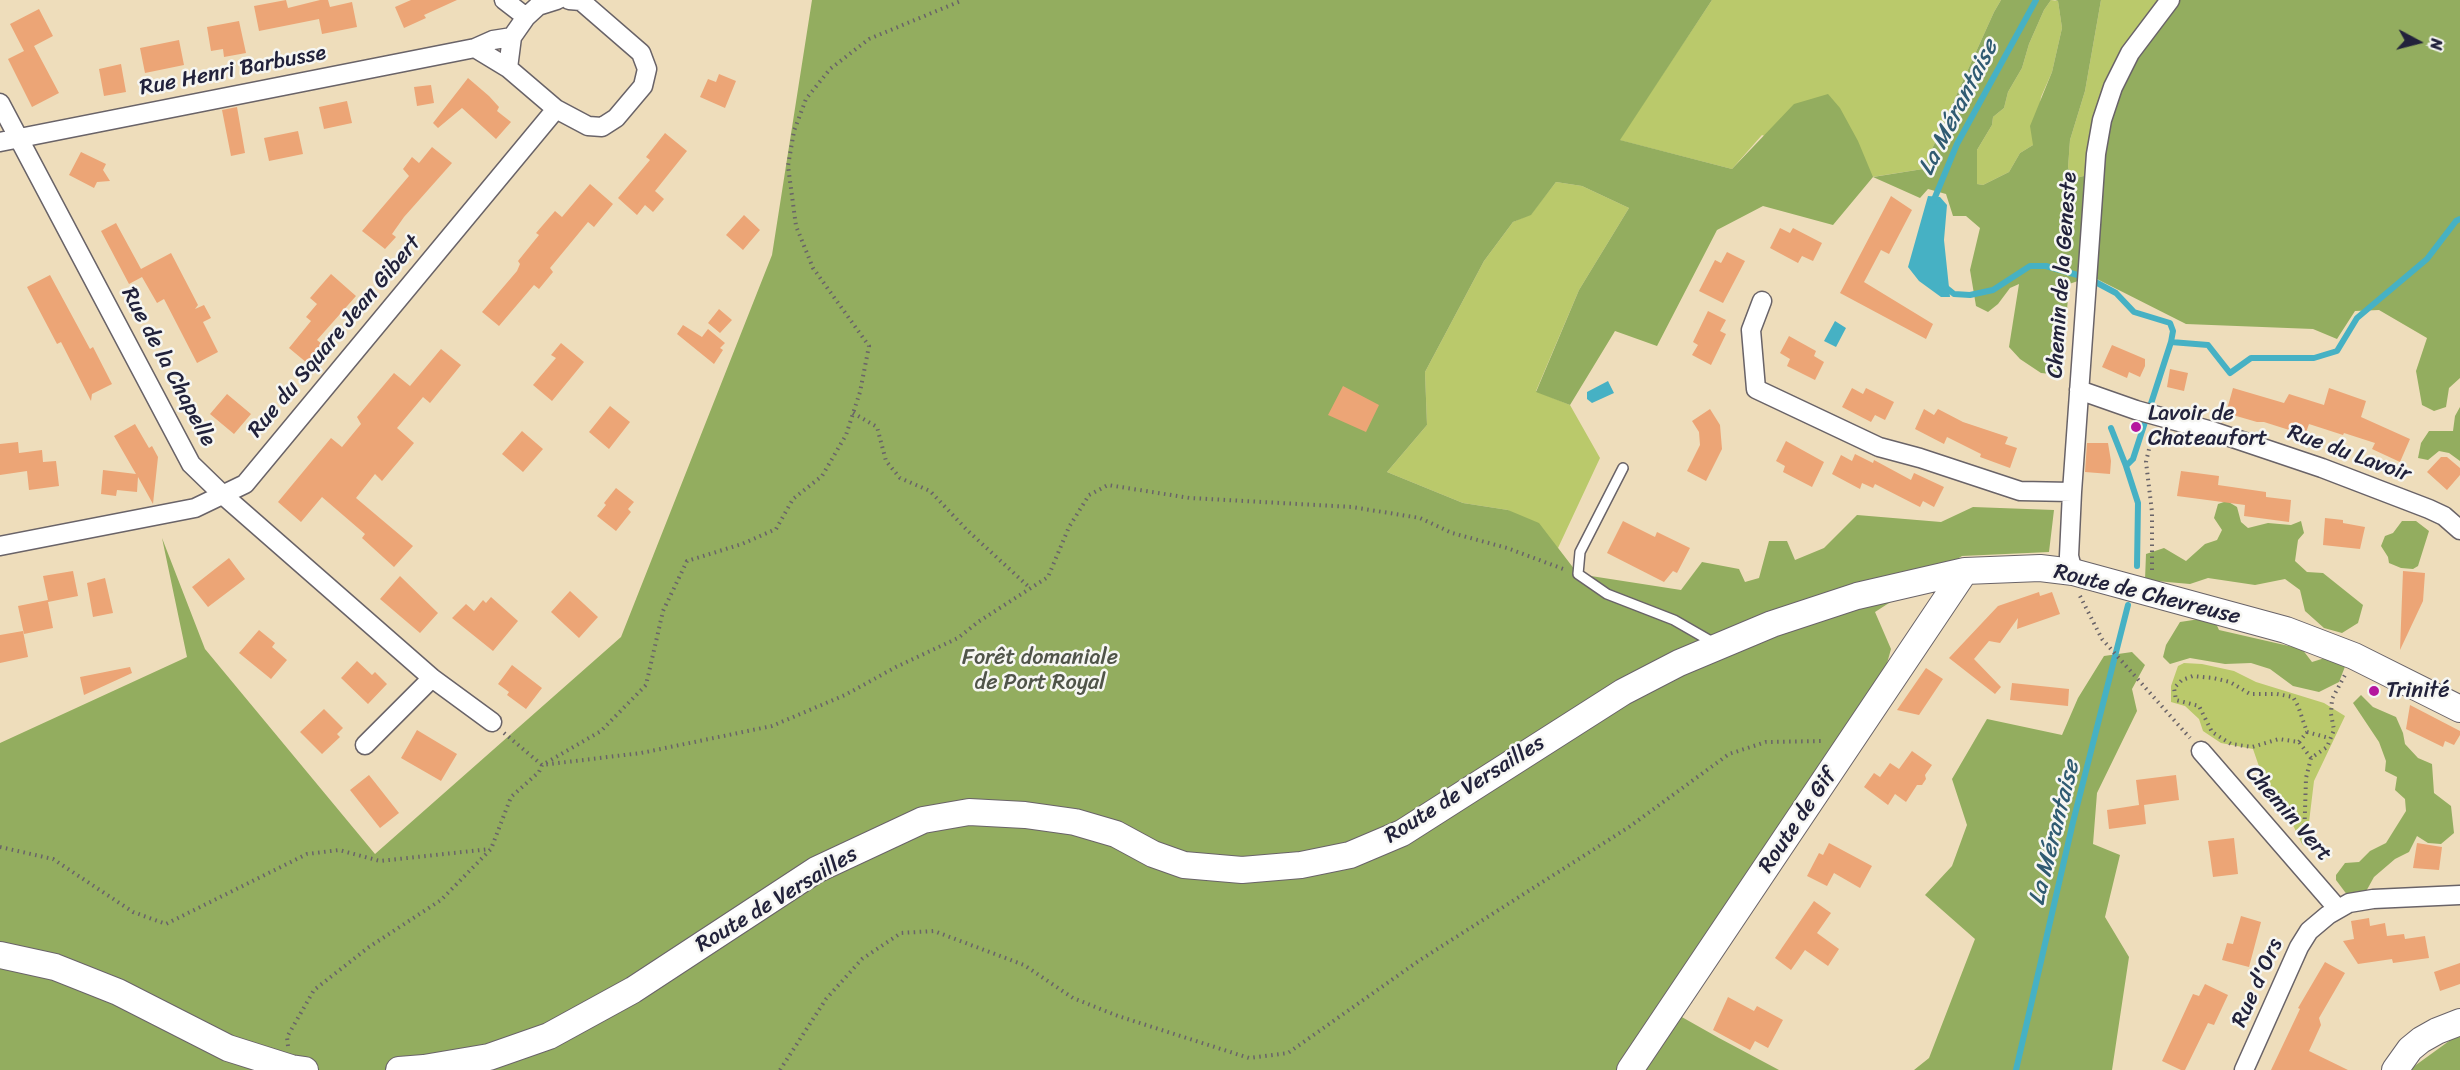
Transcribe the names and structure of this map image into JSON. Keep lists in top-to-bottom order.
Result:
{
  "streets": {
    "main road": ["Route de Chevreuse", "Route de Versailles", "Route de Gif"],
    "street": [
      "Rue Henri Barbusse",
      "Chemin de la Geneste",
      "Rue du Square Jean Gibert",
      "Rue de la Chapelle",
      "Rue du Lavoir",
      "Chemin Vert",
      "Rue d'Ors"
    ]
  },
  "crossings": [
    ["Rue Henri Barbusse", "Rue de la Chapelle"],
    ["Chemin de la Geneste", "Rue du Lavoir"],
    ["Chemin de la Geneste", "Route de Chevreuse"],
    ["Rue du Square Jean Gibert", "Rue de la Chapelle"],
    ["Route de Chevreuse", "Route de Versailles"],
    ["Route de Chevreuse", "Route de Gif"],
    ["Chemin Vert", "Rue d'Ors"]
  ],
  "water": ["La Mérantaise"],
  "parks": ["Forêt domaniale de Port Royal"],
  "places": ["Lavoir de Chateaufort", "Trinité"],
  "north": "right"
}
